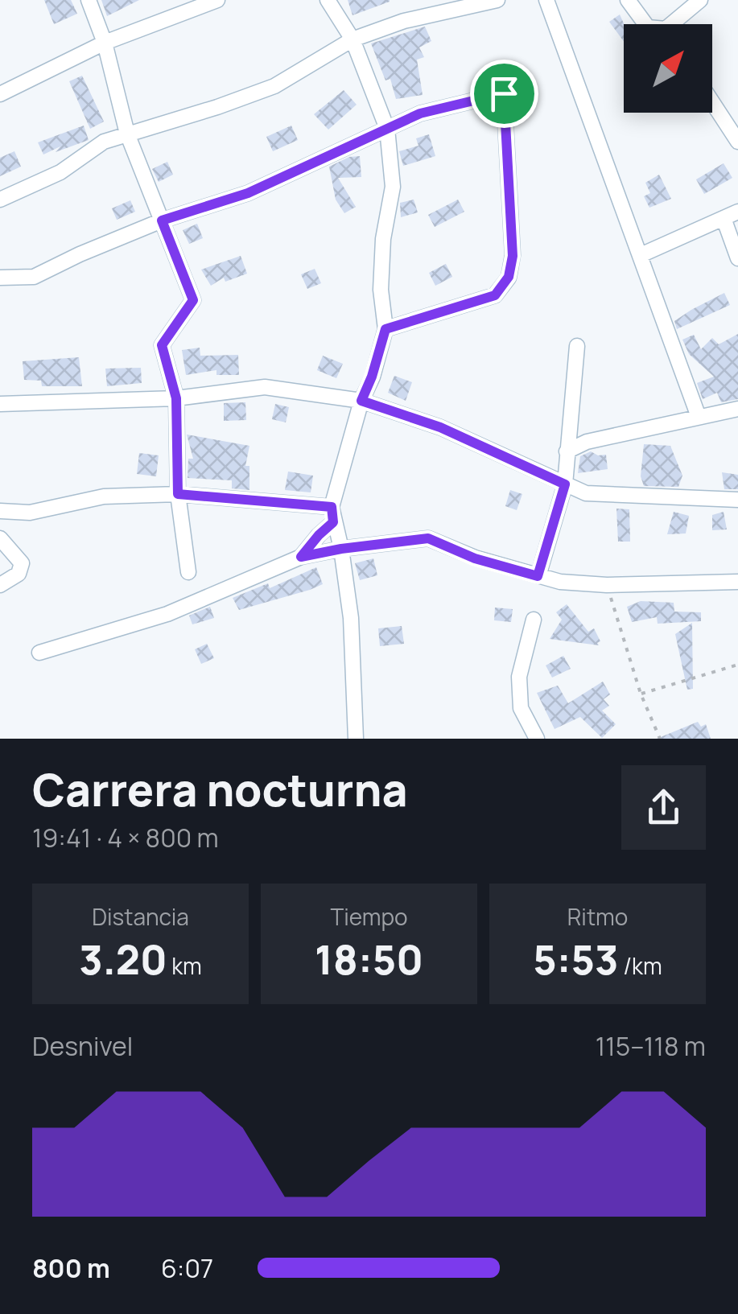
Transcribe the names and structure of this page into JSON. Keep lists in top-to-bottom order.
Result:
{
  "north": "top right",
  "page": {
    "heading": ["Carrera nocturna", "19:41 · 4 × 800 m"],
    "stats": [
      ["Distancia", "3.20 km"],
      ["Tiempo", "18:50"],
      ["Ritmo", "5:53 /km"]
    ],
    "chart": ["Desnivel", "115–118 m"],
    "list": [
      {
        "name": "800 m",
        "note": "6:07"
      }
    ]
  }
}
